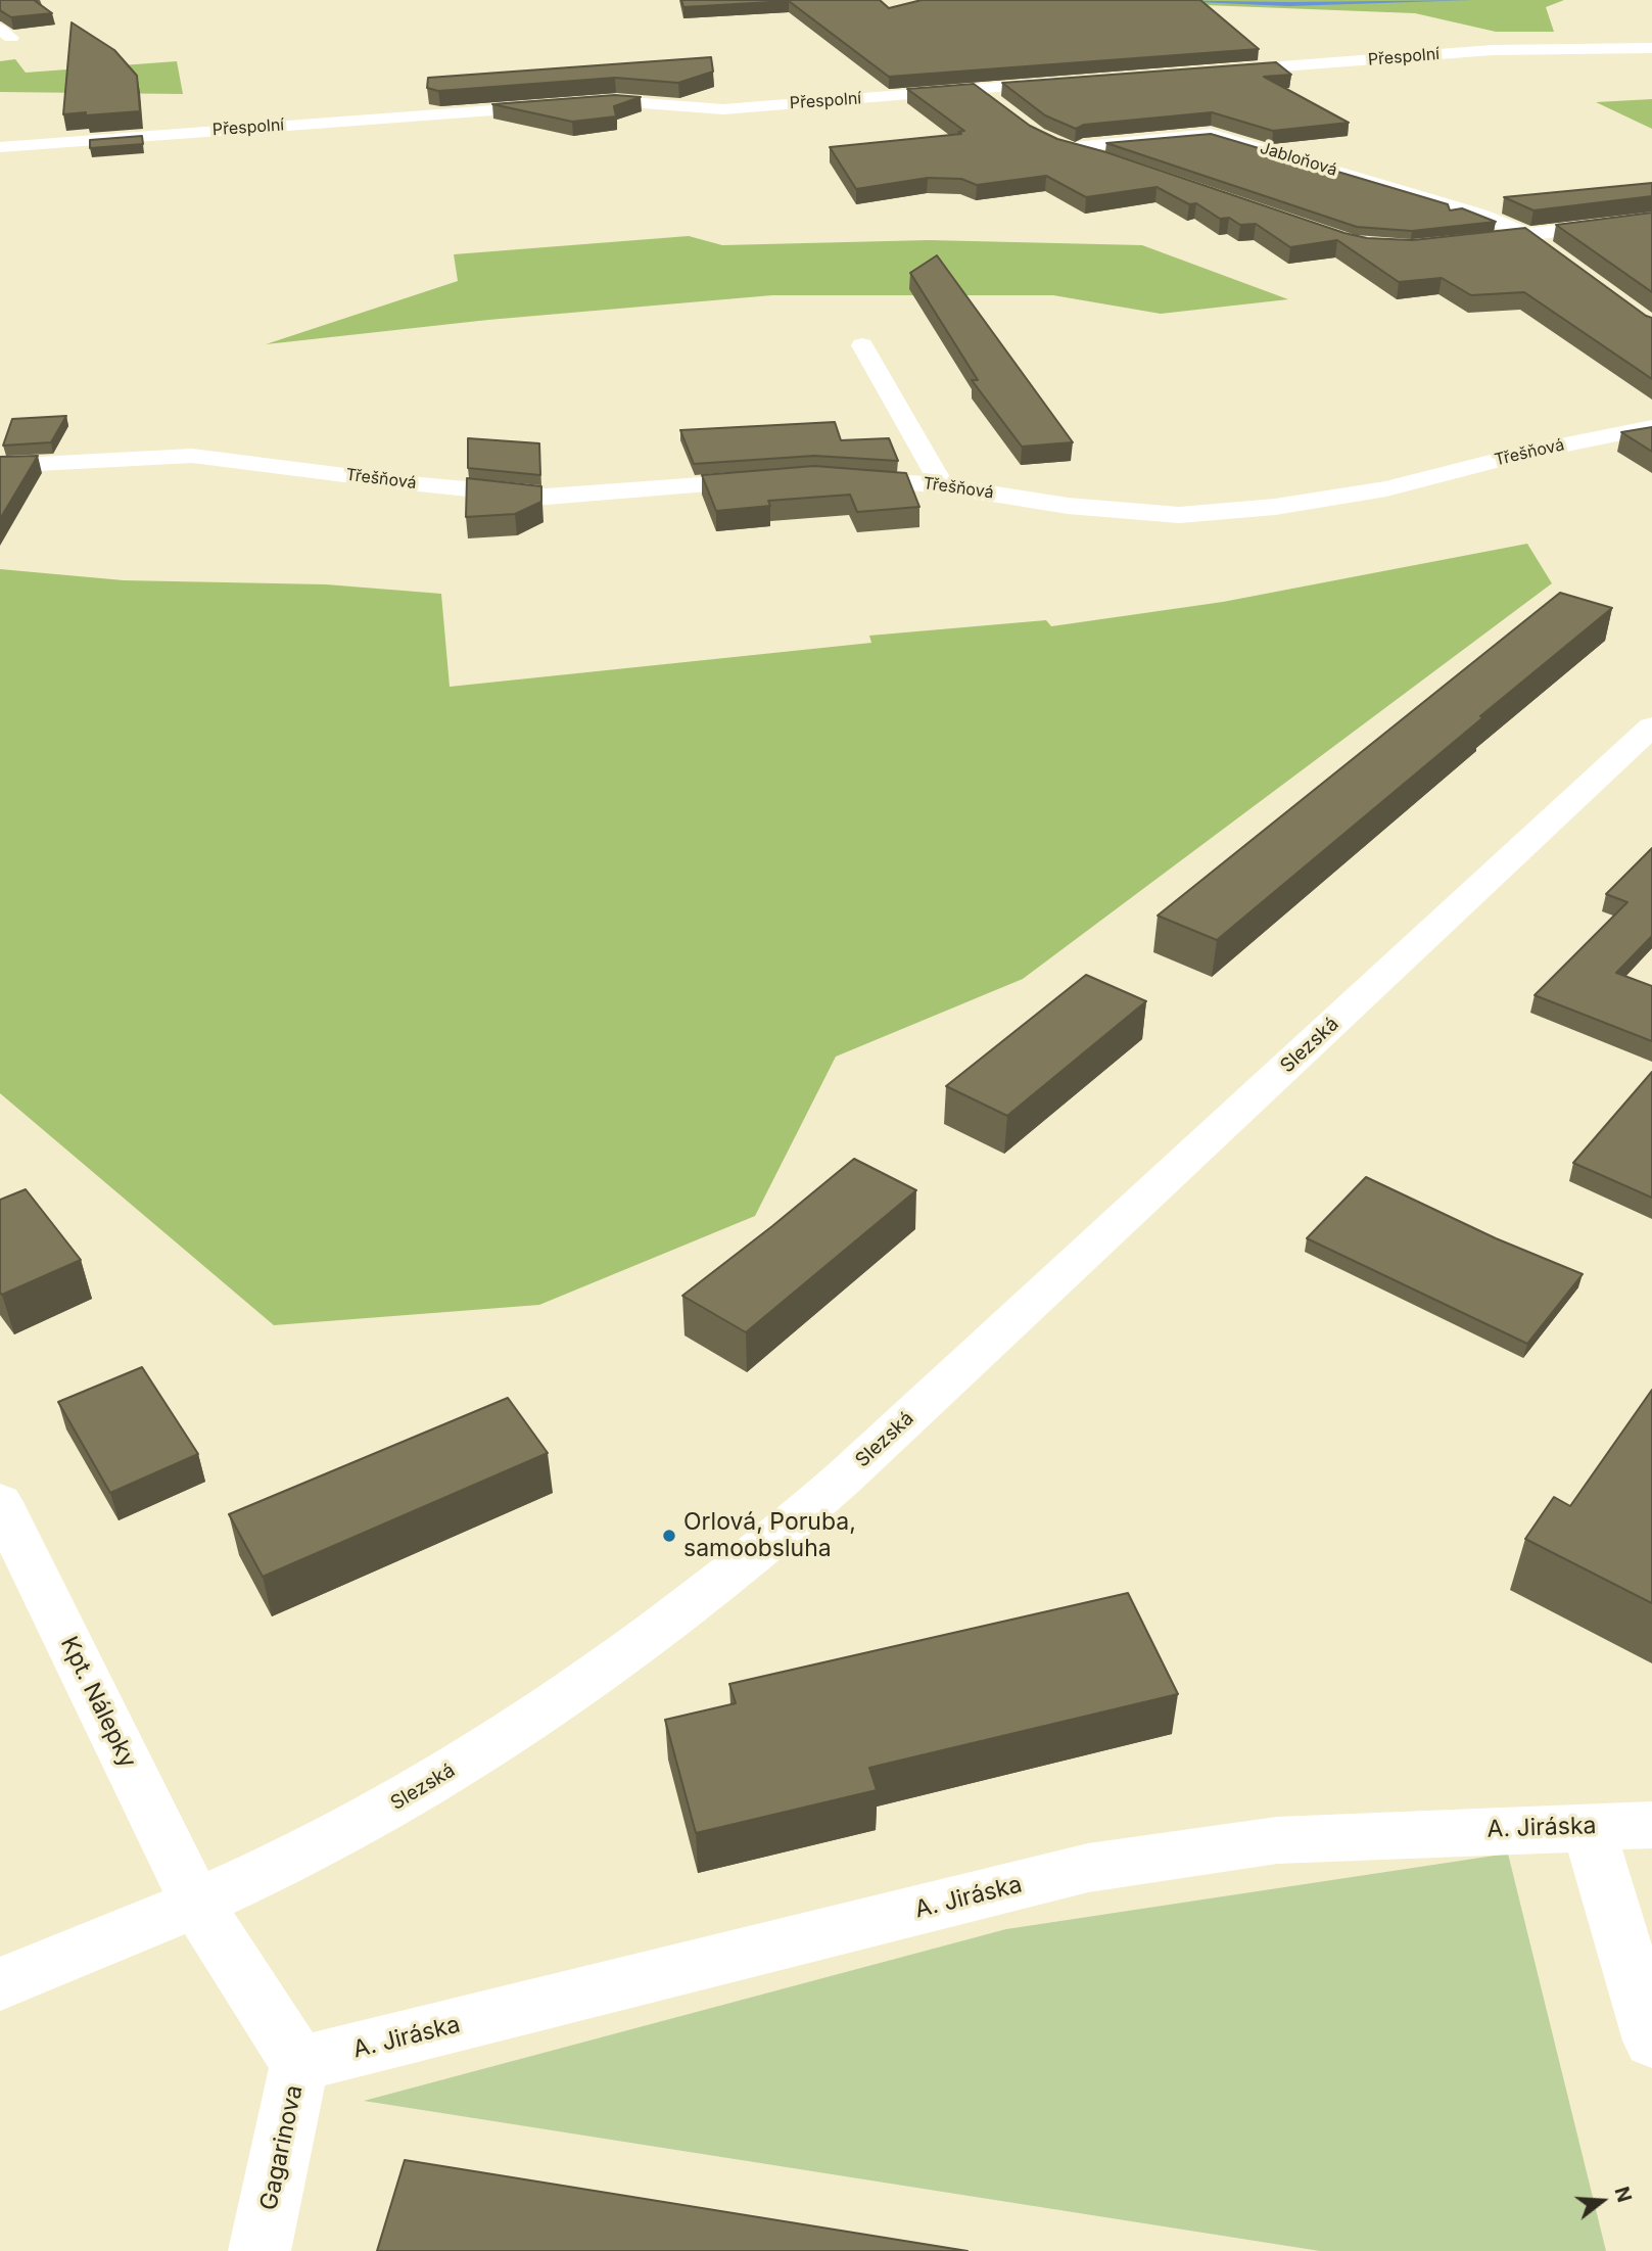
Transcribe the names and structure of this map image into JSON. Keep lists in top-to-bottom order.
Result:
{
  "streets": {
    "street": [
      "Přespolní",
      "Jabloňová",
      "Třešňová",
      "Slezská",
      "Kpt. Nálepky",
      "A. Jiráska",
      "Gagarinova"
    ]
  },
  "crossings": [
    ["Slezská", "Kpt. Nálepky"],
    ["Slezská", "Gagarinova"],
    ["Kpt. Nálepky", "Gagarinova"],
    ["A. Jiráska", "Gagarinova"]
  ],
  "places": ["Orlová, Poruba, samoobsluha"],
  "north": "right"
}
